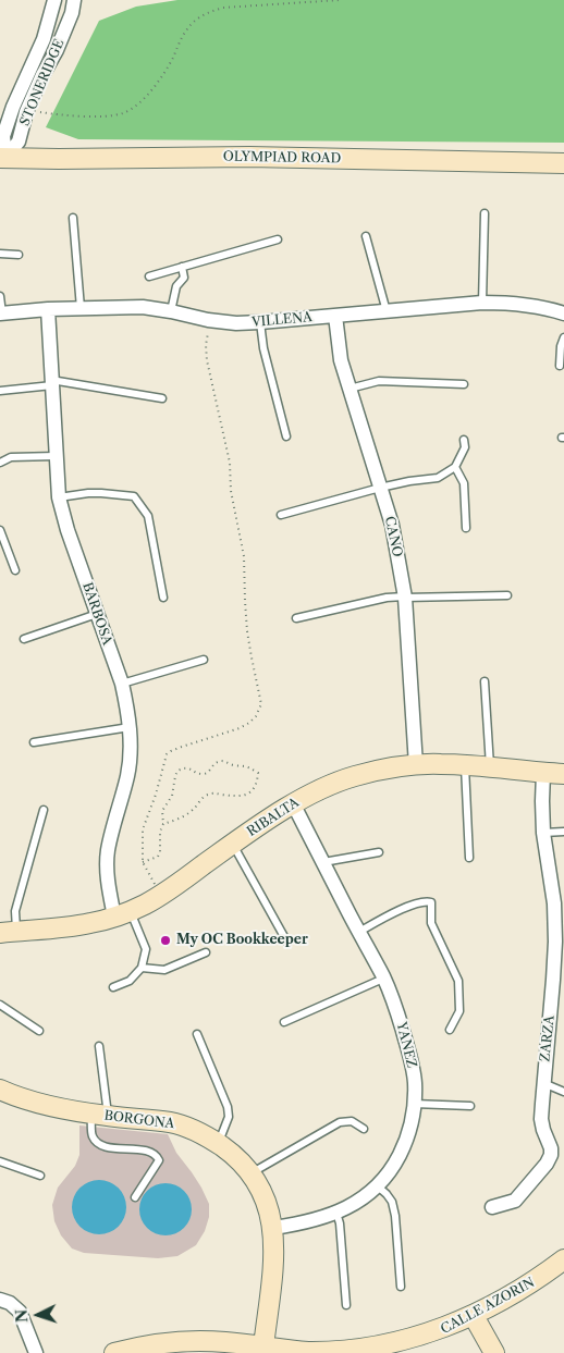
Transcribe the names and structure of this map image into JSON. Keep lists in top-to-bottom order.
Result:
{
  "streets": {
    "street": [
      "STONERIDGE",
      "OLYMPIAD ROAD",
      "VILLENA",
      "CANO",
      "BARBOSA",
      "RIBALTA",
      "ZARZA",
      "YANEZ",
      "BORGONA",
      "CALLE AZORIN"
    ]
  },
  "crossings": [
    ["STONERIDGE", "OLYMPIAD ROAD"],
    ["VILLENA", "CANO"],
    ["VILLENA", "BARBOSA"],
    ["CANO", "RIBALTA"],
    ["BARBOSA", "RIBALTA"],
    ["RIBALTA", "ZARZA"],
    ["RIBALTA", "YANEZ"],
    ["YANEZ", "BORGONA"],
    ["BORGONA", "CALLE AZORIN"]
  ],
  "places": ["My OC Bookkeeper"],
  "north": "left"
}
